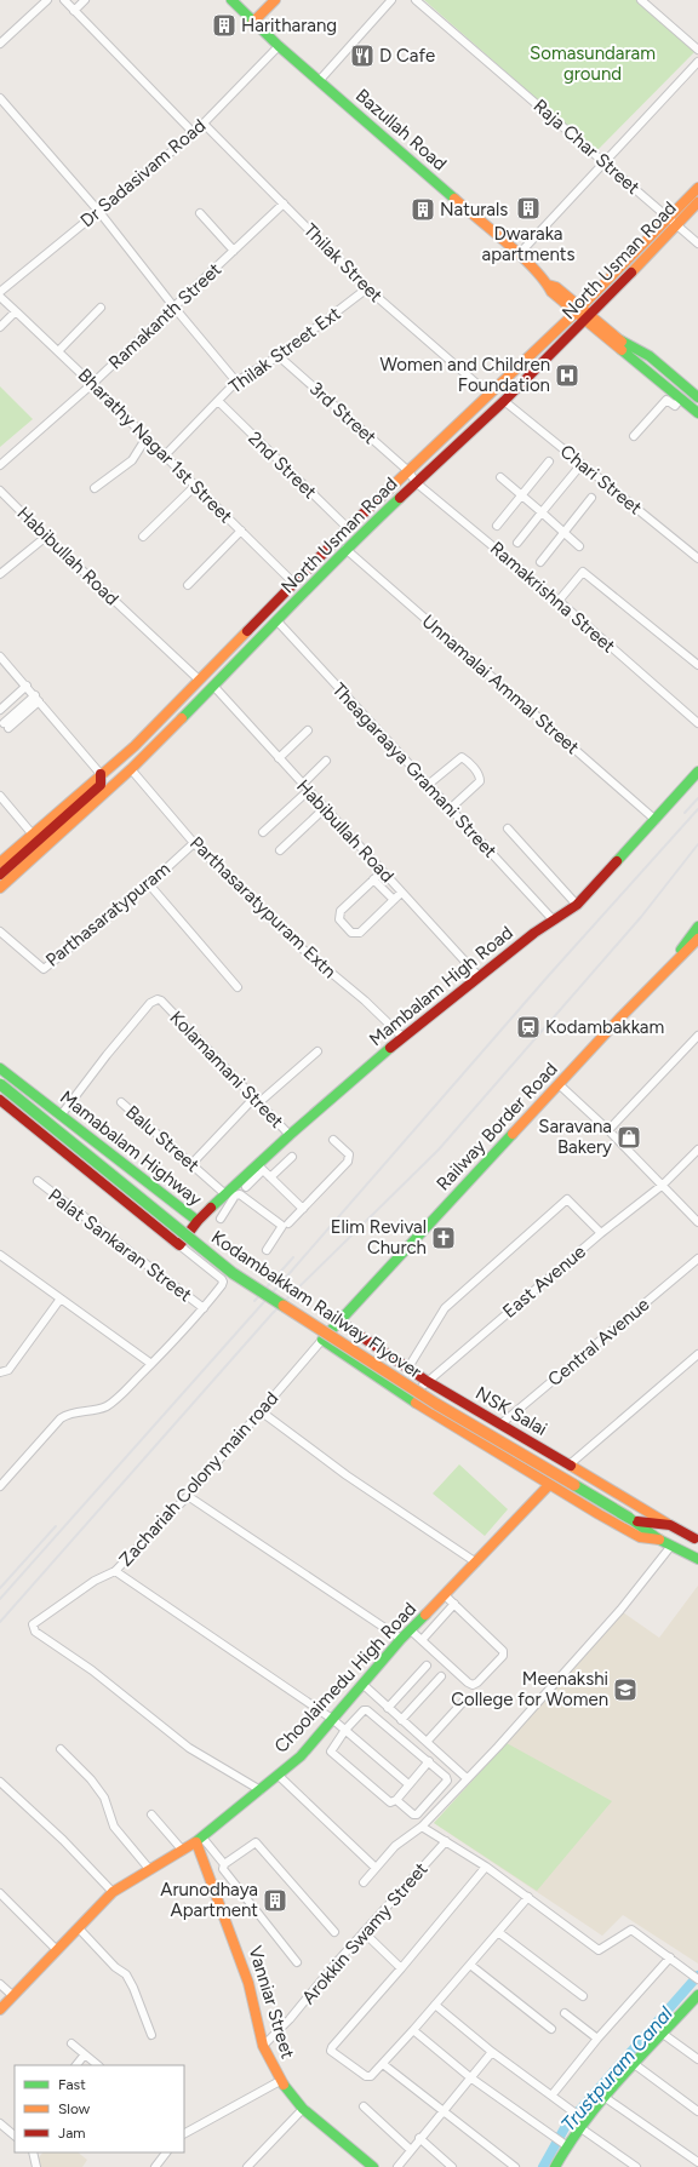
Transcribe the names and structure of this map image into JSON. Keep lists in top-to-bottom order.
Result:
{
  "streets": {
    "street": [
      "Bazullah Road",
      "Raja Char Street",
      "Dr Sadasivam Road",
      "North Usman Road",
      "Thilak Street",
      "Ramakanth Street",
      "Thilak Street Ext",
      "3rd Street",
      "Bharathy Nagar 1st Street",
      "2nd Street",
      "Chari Street",
      "Habibullah Road",
      "Ramakrishna Street",
      "Unnamalai Ammal Street",
      "Theagaraaya Gramani Street",
      "Parthasaratypuram Extn",
      "Parthasaratypuram",
      "Mambalam High Road",
      "Kolamamani Street",
      "Railway Border Road",
      "Balu Street",
      "Mamabalam Highway",
      "Palat Sankaran Street",
      "East Avenue",
      "Kodambakkam Railway Flyover",
      "Central Avenue",
      "NSK Salai",
      "Zachariah Colony main road",
      "Choolaimedu High Road",
      "Arokkin Swamy Street",
      "Vanniar Street"
    ]
  },
  "crossings": [
    ["Bazullah Road", "Dr Sadasivam Road"],
    ["Bazullah Road", "North Usman Road"],
    ["Raja Char Street", "North Usman Road"],
    ["Dr Sadasivam Road", "Thilak Street"],
    ["North Usman Road", "Thilak Street"],
    ["North Usman Road", "3rd Street"],
    ["North Usman Road", "Bharathy Nagar 1st Street"],
    ["North Usman Road", "2nd Street"],
    ["North Usman Road", "Chari Street"],
    ["North Usman Road", "Habibullah Road"],
    ["North Usman Road", "Ramakrishna Street"],
    ["North Usman Road", "Unnamalai Ammal Street"],
    ["North Usman Road", "Theagaraaya Gramani Street"],
    ["North Usman Road", "Parthasaratypuram Extn"],
    ["Thilak Street", "Ramakanth Street"],
    ["Thilak Street", "Thilak Street Ext"],
    ["Ramakanth Street", "Bharathy Nagar 1st Street"],
    ["Thilak Street Ext", "3rd Street"],
    ["Thilak Street Ext", "Bharathy Nagar 1st Street"],
    ["Thilak Street Ext", "2nd Street"],
    ["3rd Street", "Ramakrishna Street"],
    ["Habibullah Road", "Mambalam High Road"],
    ["Unnamalai Ammal Street", "Mambalam High Road"],
    ["Theagaraaya Gramani Street", "Mambalam High Road"],
    ["Parthasaratypuram Extn", "Parthasaratypuram"],
    ["Parthasaratypuram Extn", "Mambalam High Road"],
    ["Mambalam High Road", "Kolamamani Street"],
    ["Mambalam High Road", "Balu Street"],
    ["Mambalam High Road", "Mamabalam Highway"],
    ["Kolamamani Street", "Mamabalam Highway"],
    ["Railway Border Road", "NSK Salai"],
    ["Railway Border Road", "Zachariah Colony main road"],
    ["East Avenue", "NSK Salai"],
    ["Kodambakkam Railway Flyover", "NSK Salai"],
    ["Central Avenue", "NSK Salai"],
    ["Zachariah Colony main road", "Choolaimedu High Road"],
    ["Choolaimedu High Road", "Vanniar Street"],
    ["Arokkin Swamy Street", "Vanniar Street"]
  ],
  "water": ["Trustpuram Canal"],
  "parks": ["Somasundaram ground"],
  "places": {
    "building": [
      "Haritharang",
      "Dwaraka apartments",
      "Naturals",
      "Arunodhaya Apartment"
    ],
    "restaurant": ["D Cafe"],
    "hospital": ["Women and Children Foundation"],
    "station": ["Kodambakkam"],
    "shop": ["Saravana Bakery"],
    "church": ["Elim Revival Church"],
    "school or university": ["Meenakshi College for Women"]
  },
  "legend": ["Fast", "Slow", "Jam"]
}
